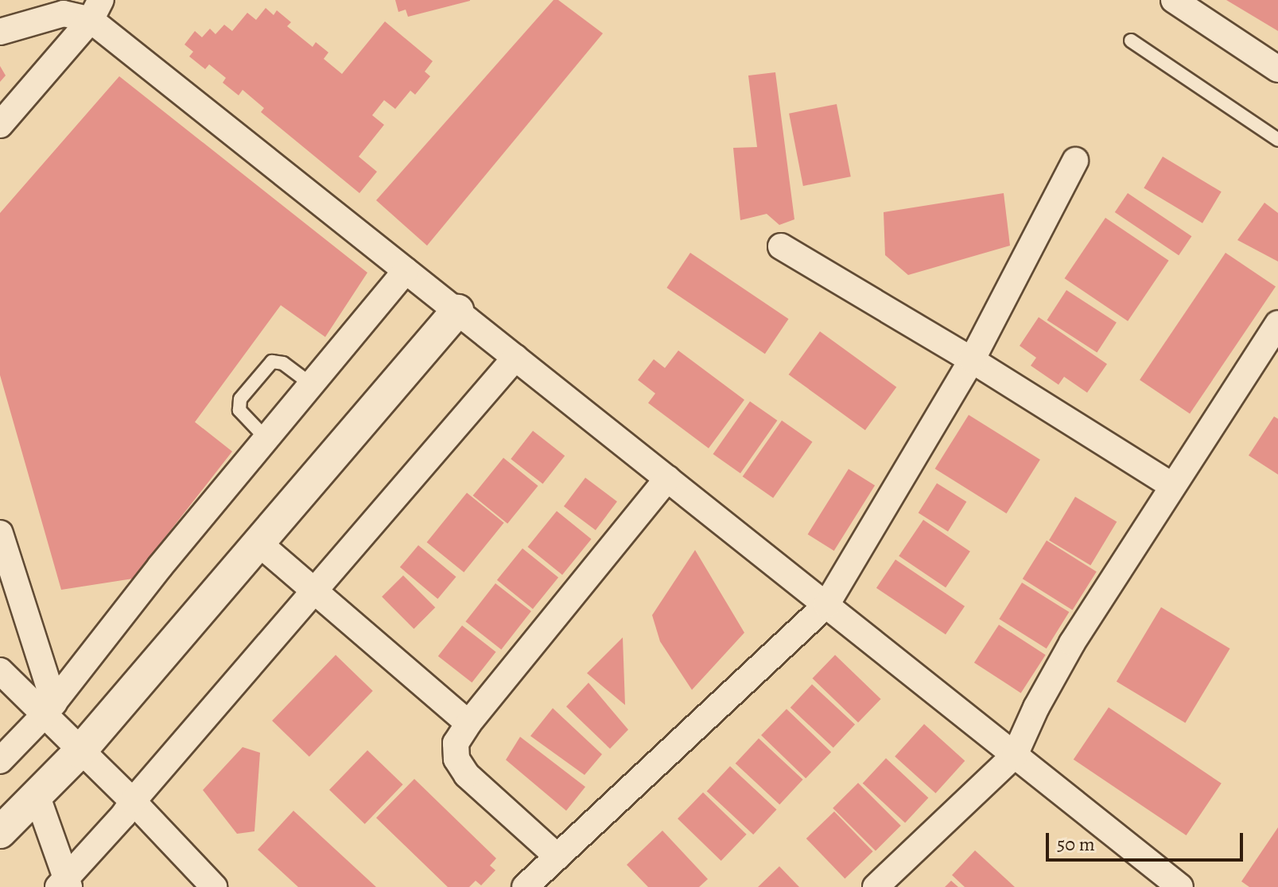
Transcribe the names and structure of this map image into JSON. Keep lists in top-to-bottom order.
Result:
{
  "scale_bar": "50 m"
}
